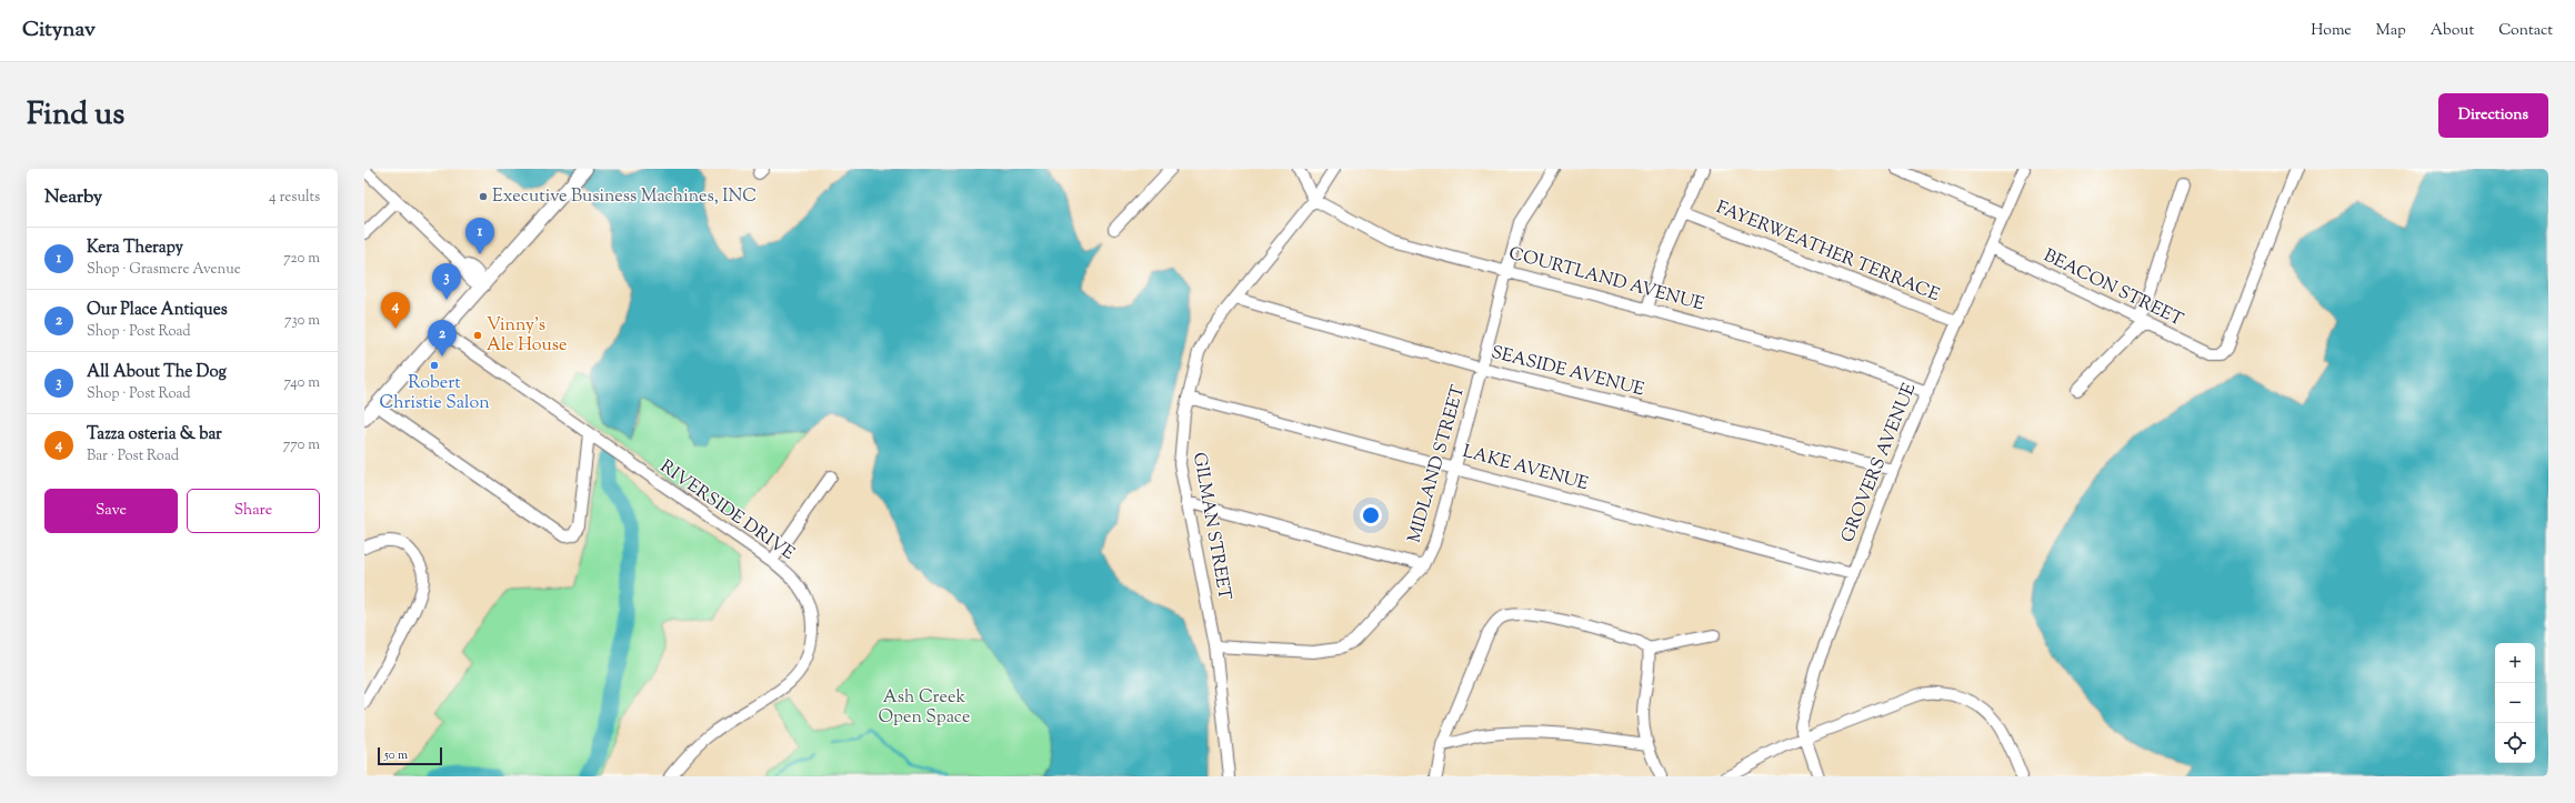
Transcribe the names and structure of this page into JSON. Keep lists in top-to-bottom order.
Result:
{
  "streets": {
    "street": [
      "FAYERWEATHER TERRACE",
      "COURTLAND AVENUE",
      "BEACON STREET",
      "SEASIDE AVENUE",
      "GROVERS AVENUE",
      "MIDLAND STREET",
      "LAKE AVENUE",
      "RIVERSIDE DRIVE",
      "GILMAN STREET"
    ]
  },
  "crossings": [
    ["FAYERWEATHER TERRACE", "GROVERS AVENUE"],
    ["COURTLAND AVENUE", "GROVERS AVENUE"],
    ["COURTLAND AVENUE", "MIDLAND STREET"],
    ["COURTLAND AVENUE", "GILMAN STREET"],
    ["BEACON STREET", "GROVERS AVENUE"],
    ["SEASIDE AVENUE", "GROVERS AVENUE"],
    ["SEASIDE AVENUE", "MIDLAND STREET"],
    ["SEASIDE AVENUE", "GILMAN STREET"],
    ["GROVERS AVENUE", "LAKE AVENUE"],
    ["MIDLAND STREET", "LAKE AVENUE"],
    ["MIDLAND STREET", "GILMAN STREET"],
    ["LAKE AVENUE", "GILMAN STREET"]
  ],
  "parks": ["Ash Creek Open Space"],
  "places": ["Executive Business Machines, INC", "Vinny's Ale House", "Robert Christie Salon"],
  "scale_bar": "50 m",
  "page": {
    "header": "Citynav",
    "nav": [
      "Home",
      "Map",
      "About",
      "Contact"
    ],
    "title": "Find us",
    "buttons": [
      "Directions",
      ["Save", "Share"]
    ],
    "heading": ["Nearby", "4 results"],
    "pins": [
      "1",
      "3",
      "4",
      "2"
    ],
    "list": [
      {
        "mark": "1",
        "name": "Kera Therapy",
        "note": "Shop · Grasmere Avenue",
        "value": "720 m"
      },
      {
        "mark": "2",
        "name": "Our Place Antiques",
        "note": "Shop · Post Road",
        "value": "730 m"
      },
      {
        "mark": "3",
        "name": "All About The Dog",
        "note": "Shop · Post Road",
        "value": "740 m"
      },
      {
        "mark": "4",
        "name": "Tazza osteria & bar",
        "note": "Bar · Post Road",
        "value": "770 m"
      }
    ],
    "map_buttons": ["+", "−"],
    "scale": "50 m"
  }
}
